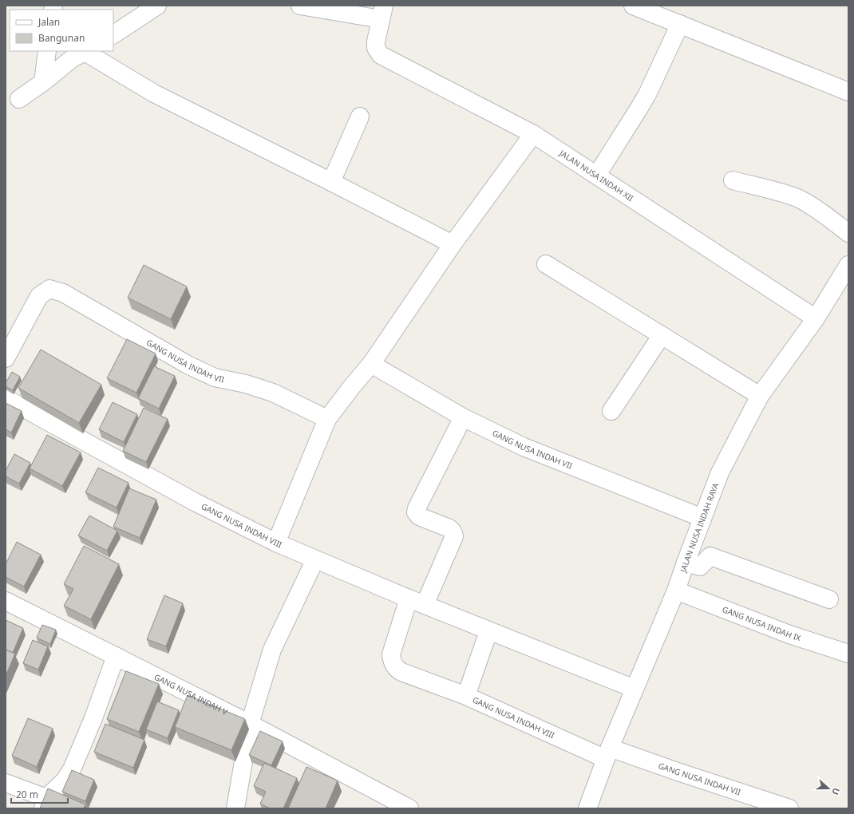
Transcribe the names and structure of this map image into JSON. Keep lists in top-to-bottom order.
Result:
{
  "streets": {
    "street": [
      "JALAN NUSA INDAH XII",
      "GANG NUSA INDAH VII",
      "GANG NUSA INDAH VIII",
      "JALAN NUSA INDAH RAYA",
      "GANG NUSA INDAH IX",
      "GANG NUSA INDAH V"
    ]
  },
  "crossings": [
    ["JALAN NUSA INDAH XII", "JALAN NUSA INDAH RAYA"],
    ["GANG NUSA INDAH VII", "GANG NUSA INDAH VIII"],
    ["GANG NUSA INDAH VII", "JALAN NUSA INDAH RAYA"],
    ["GANG NUSA INDAH VIII", "JALAN NUSA INDAH RAYA"],
    ["JALAN NUSA INDAH RAYA", "GANG NUSA INDAH IX"]
  ],
  "legend": ["Jalan", "Bangunan"],
  "scale_bar": "20 m",
  "north": "right"
}
